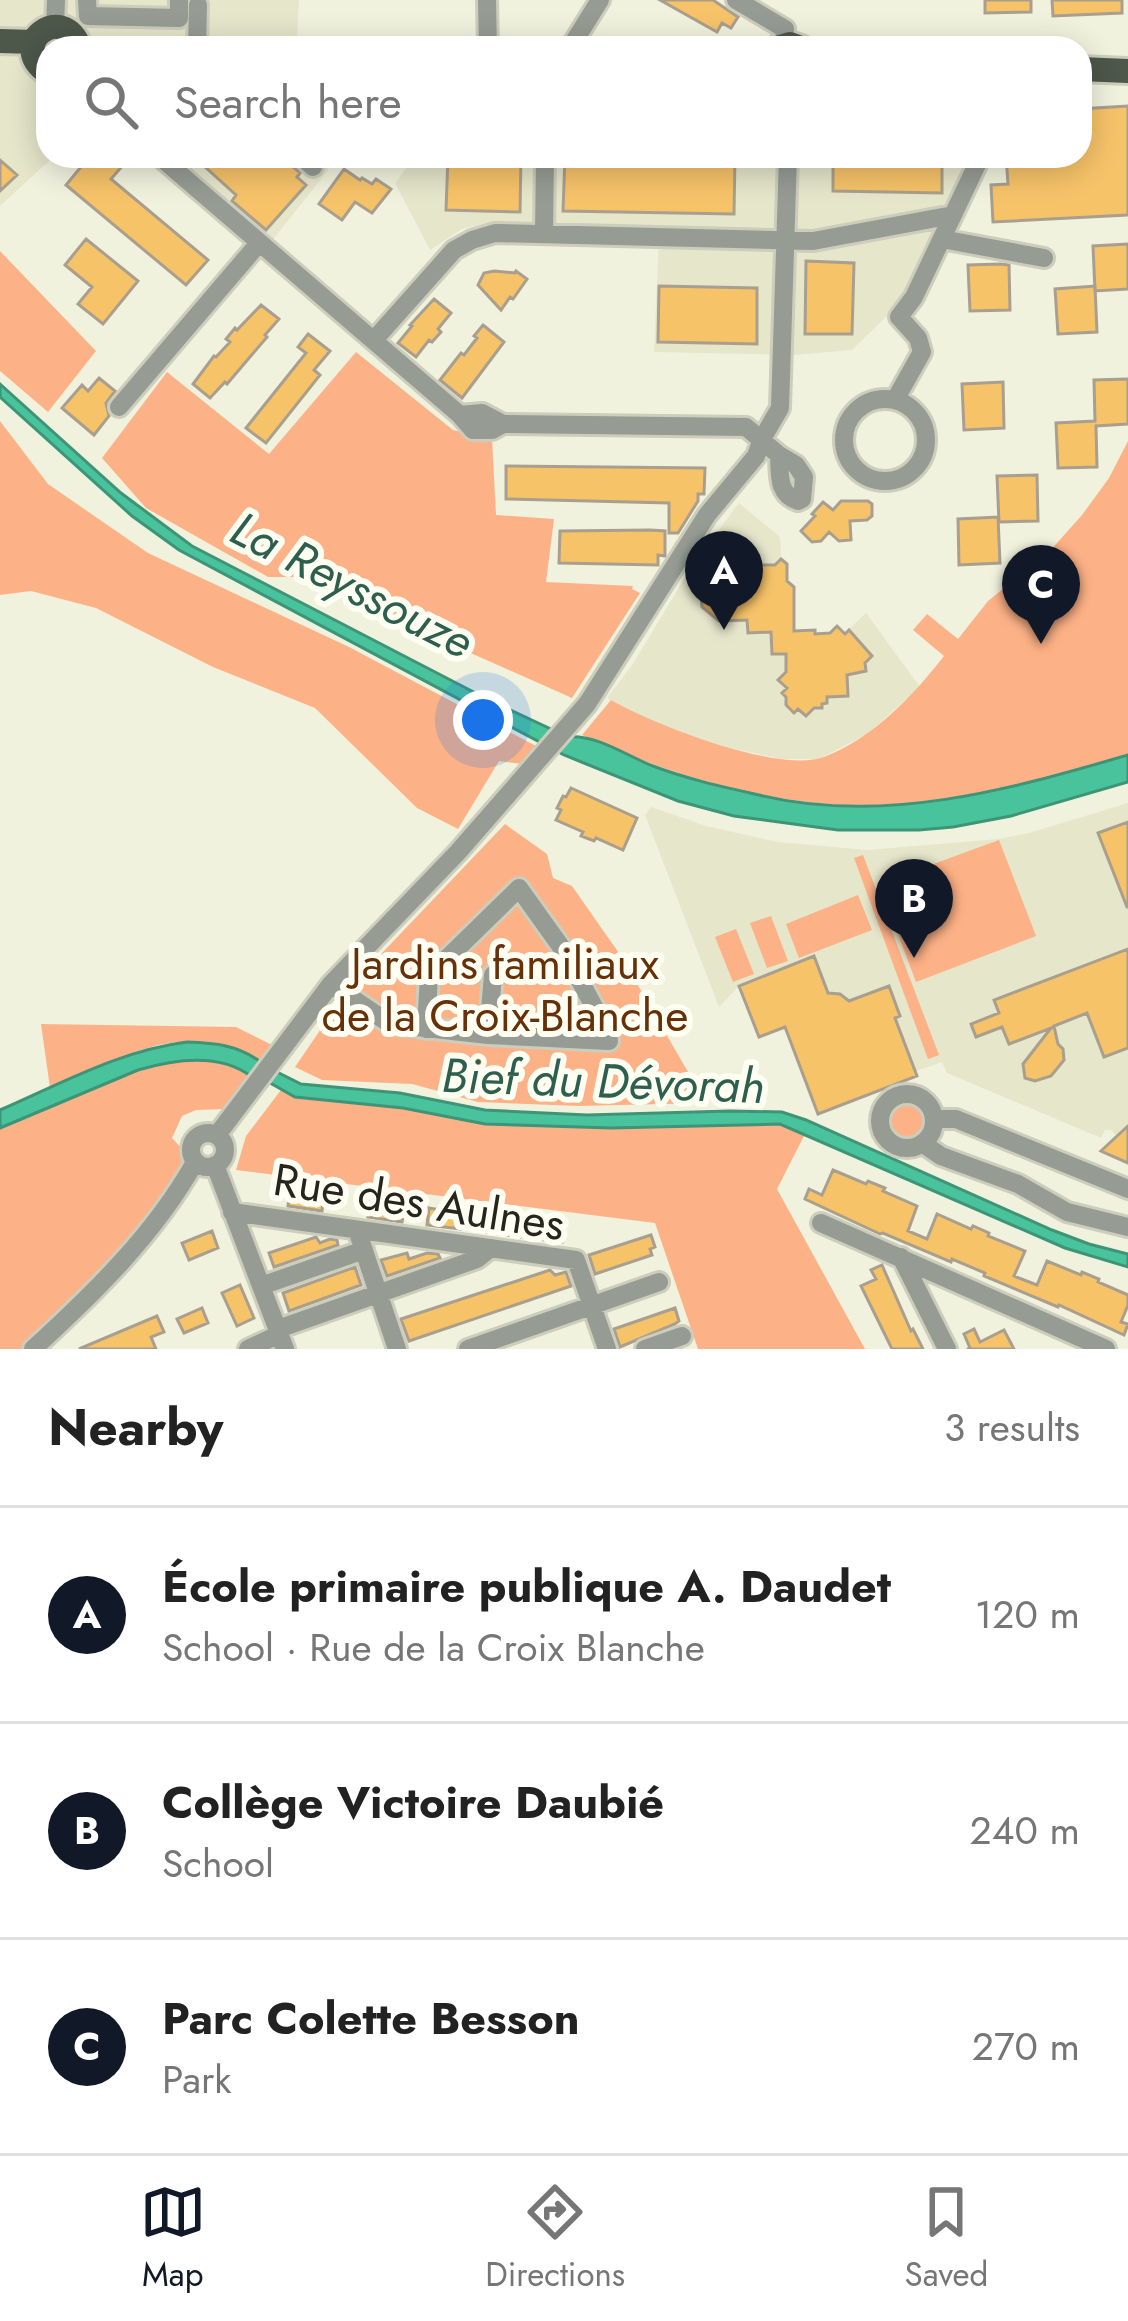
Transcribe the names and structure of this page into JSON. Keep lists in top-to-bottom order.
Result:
{
  "streets": {
    "street": ["Rue des Aulnes"]
  },
  "water": ["La Reyssouze", "Bief du Dévorah"],
  "parks": ["Jardins familiaux de la Croix-Blanche"],
  "page": {
    "search": "Search here",
    "pins": ["A", "C", "B"],
    "heading": ["Nearby", "3 results"],
    "list": [
      {
        "mark": "A",
        "name": "École primaire publique A. Daudet",
        "note": "School · Rue de la Croix Blanche",
        "value": "120 m"
      },
      {
        "mark": "B",
        "name": "Collège Victoire Daubié",
        "note": "School",
        "value": "240 m"
      },
      {
        "mark": "C",
        "name": "Parc Colette Besson",
        "note": "Park",
        "value": "270 m"
      }
    ],
    "nav": ["Map", "Directions", "Saved"]
  }
}
